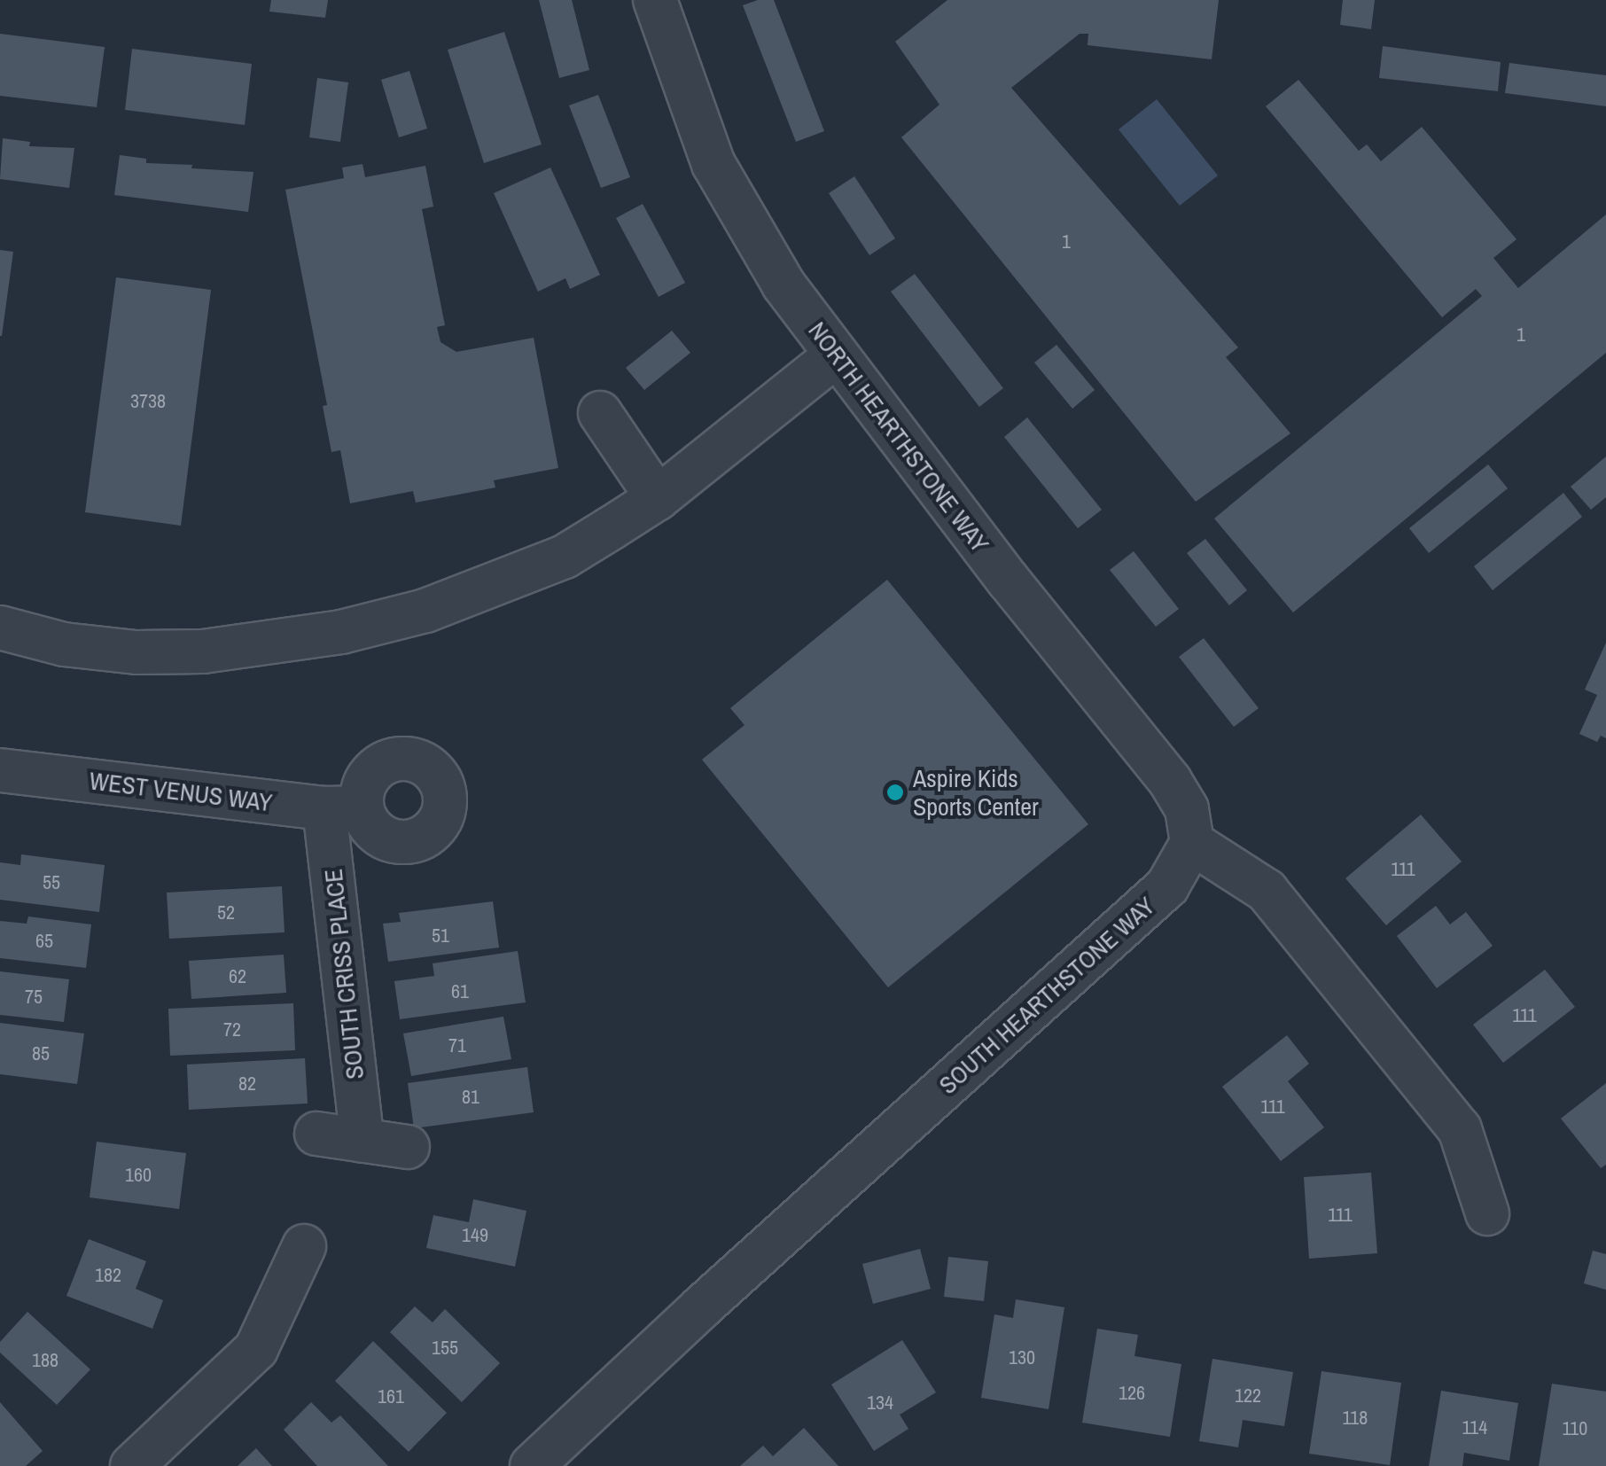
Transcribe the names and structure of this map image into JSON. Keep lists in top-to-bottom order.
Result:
{
  "streets": {
    "street": [
      "NORTH HEARTHSTONE WAY",
      "WEST VENUS WAY",
      "SOUTH CRISS PLACE",
      "SOUTH HEARTHSTONE WAY"
    ]
  },
  "crossings": [
    ["NORTH HEARTHSTONE WAY", "SOUTH HEARTHSTONE WAY"],
    ["WEST VENUS WAY", "SOUTH CRISS PLACE"]
  ],
  "places": ["Aspire Kids Sports Center"],
  "house_numbers": [
    "1",
    "1",
    "3738",
    "111",
    "55",
    "52",
    "51",
    "65",
    "62",
    "61",
    "75",
    "111",
    "72",
    "71",
    "85",
    "82",
    "81",
    "111",
    "160",
    "111",
    "149",
    "182",
    "155",
    "130",
    "188",
    "126",
    "122",
    "161",
    "134",
    "118",
    "114",
    "110"
  ]
}
